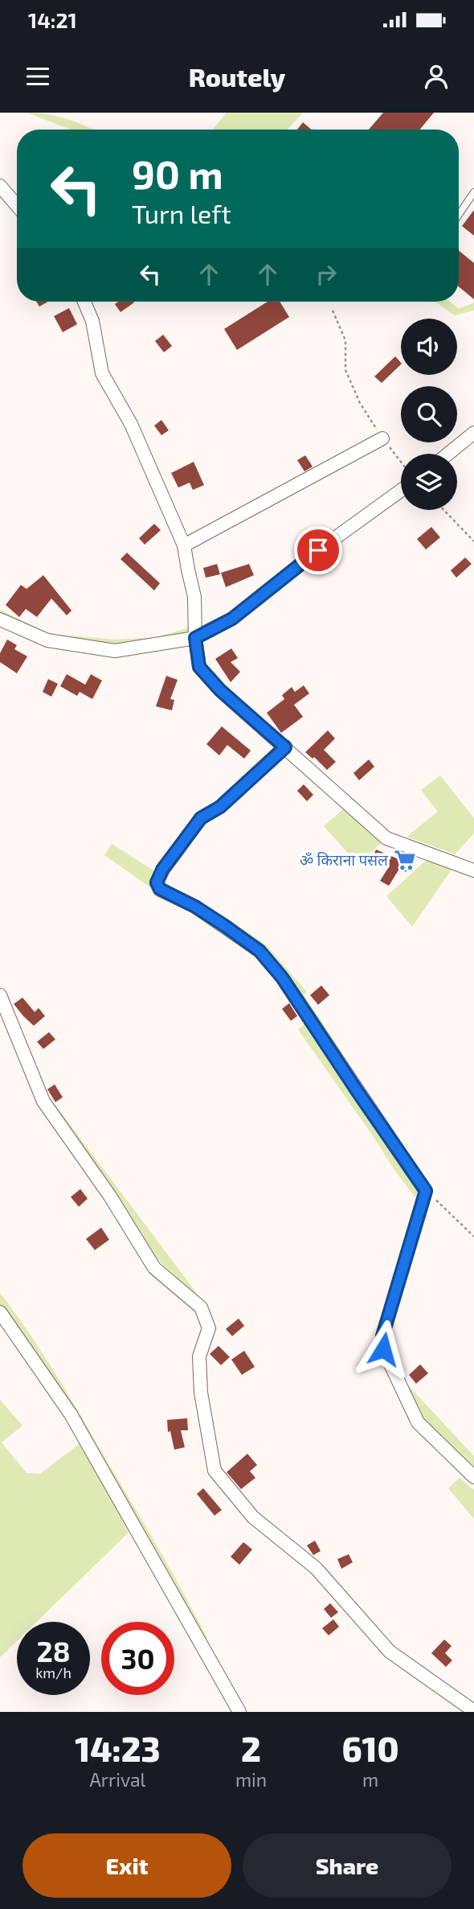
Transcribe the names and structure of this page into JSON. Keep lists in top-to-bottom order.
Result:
{
  "places": {
    "supermarket": ["ॐ किराना पसल"]
  },
  "page": {
    "status": "14:21",
    "header": "Routely",
    "turn": ["90 m", "Turn left"],
    "speed": "28 km/h",
    "limit": "30",
    "eta": [
      "14:23",
      "Arrival",
      "2",
      "min",
      "610",
      "m"
    ],
    "buttons": ["Exit", "Share"]
  }
}
